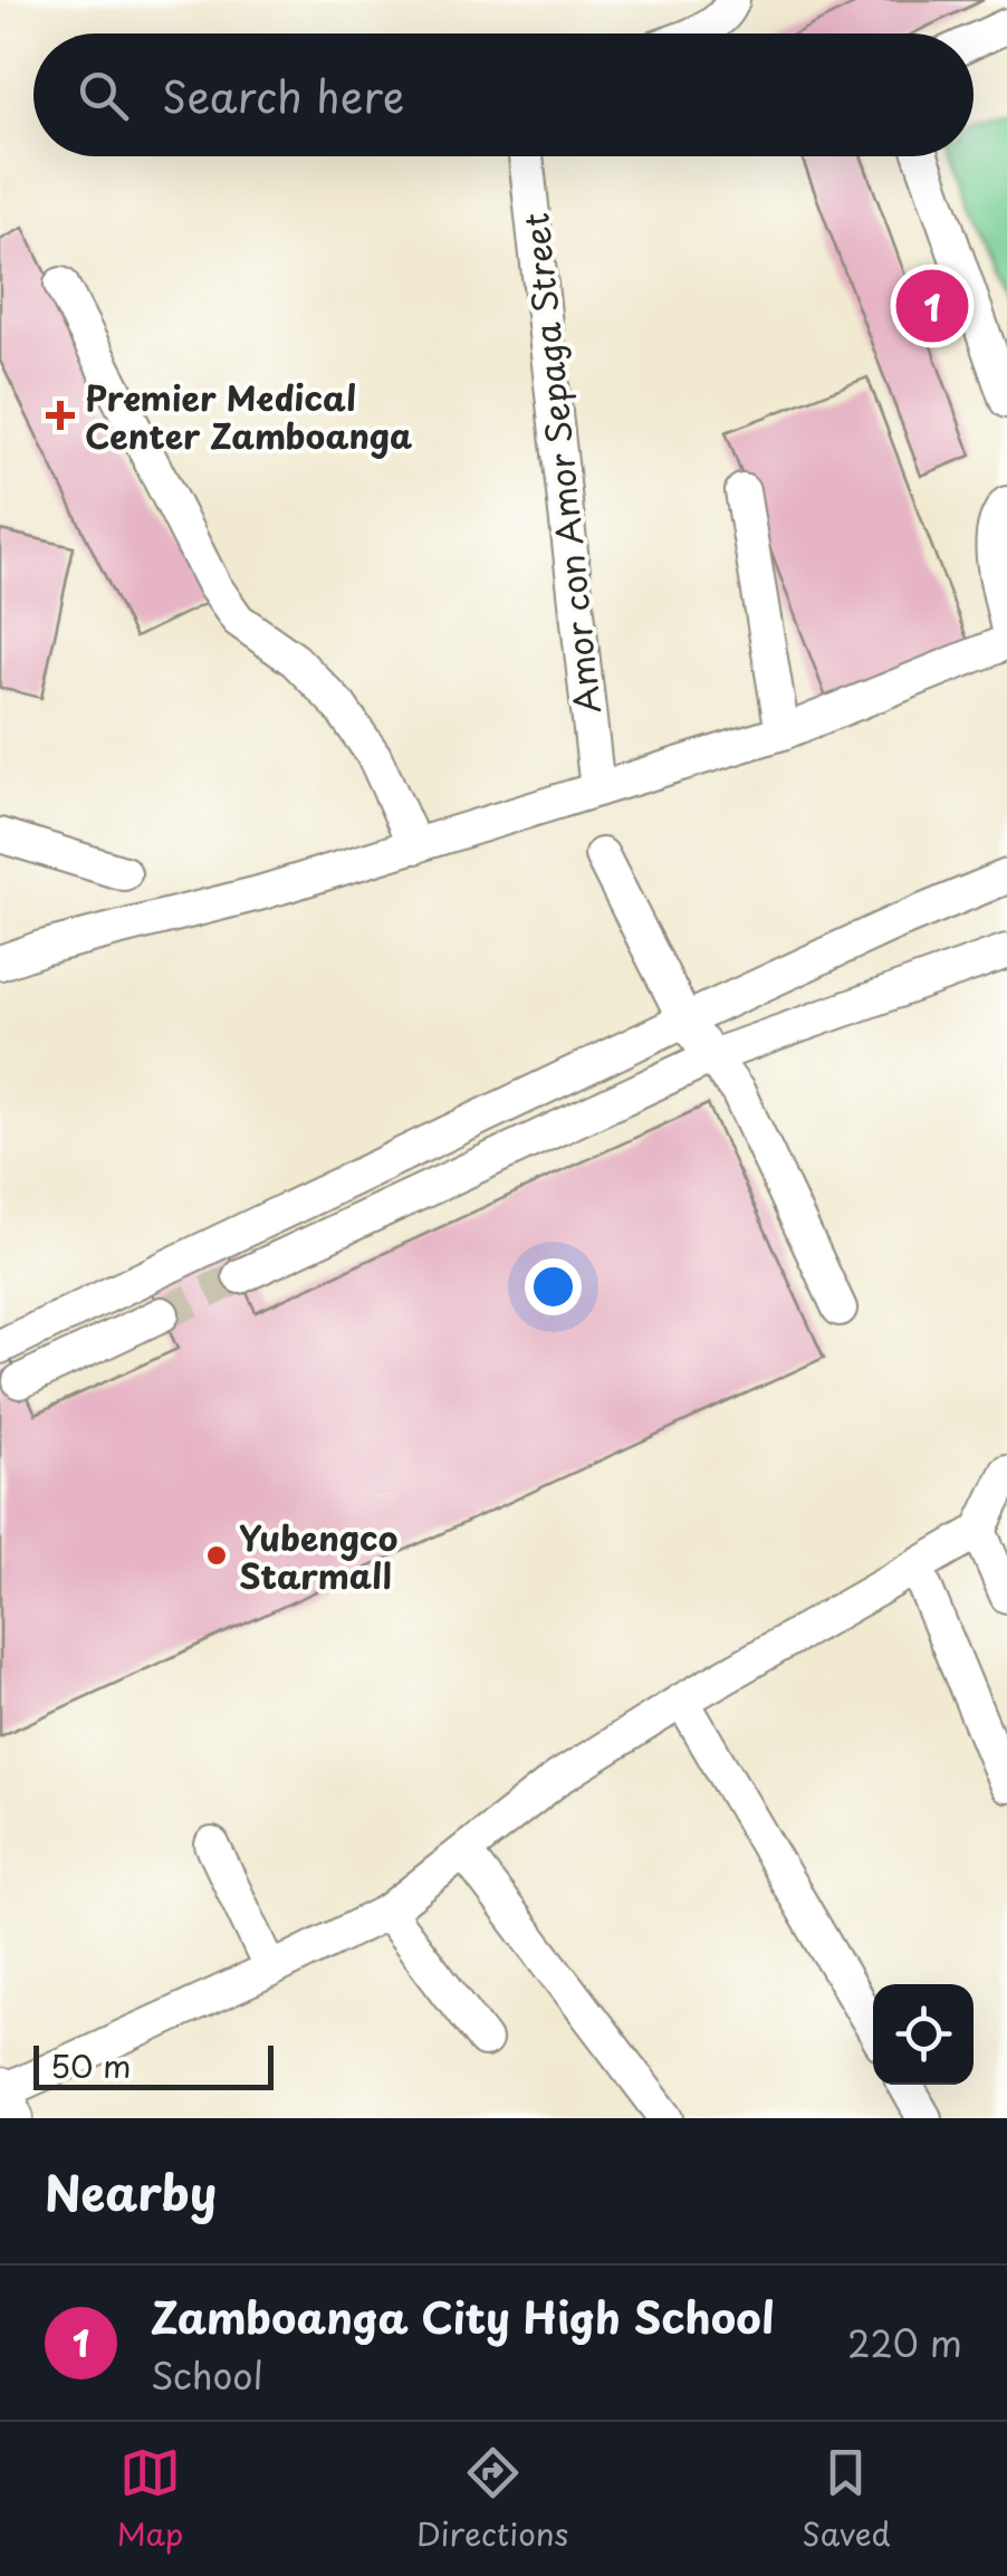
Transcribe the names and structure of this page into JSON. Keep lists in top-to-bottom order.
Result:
{
  "streets": {
    "street": ["Amor con Amor Sepaga Street"]
  },
  "places": {
    "health": ["Premier Medical Center Zamboanga"],
    "other": ["Yubengco Starmall"]
  },
  "scale_bar": "50 m",
  "page": {
    "search": "Search here",
    "pins": "1",
    "scale": "50 m",
    "heading": "Nearby",
    "list": [
      {
        "mark": "1",
        "name": "Zamboanga City High School",
        "note": "School",
        "value": "220 m"
      }
    ],
    "nav": ["Map", "Directions", "Saved"]
  }
}
